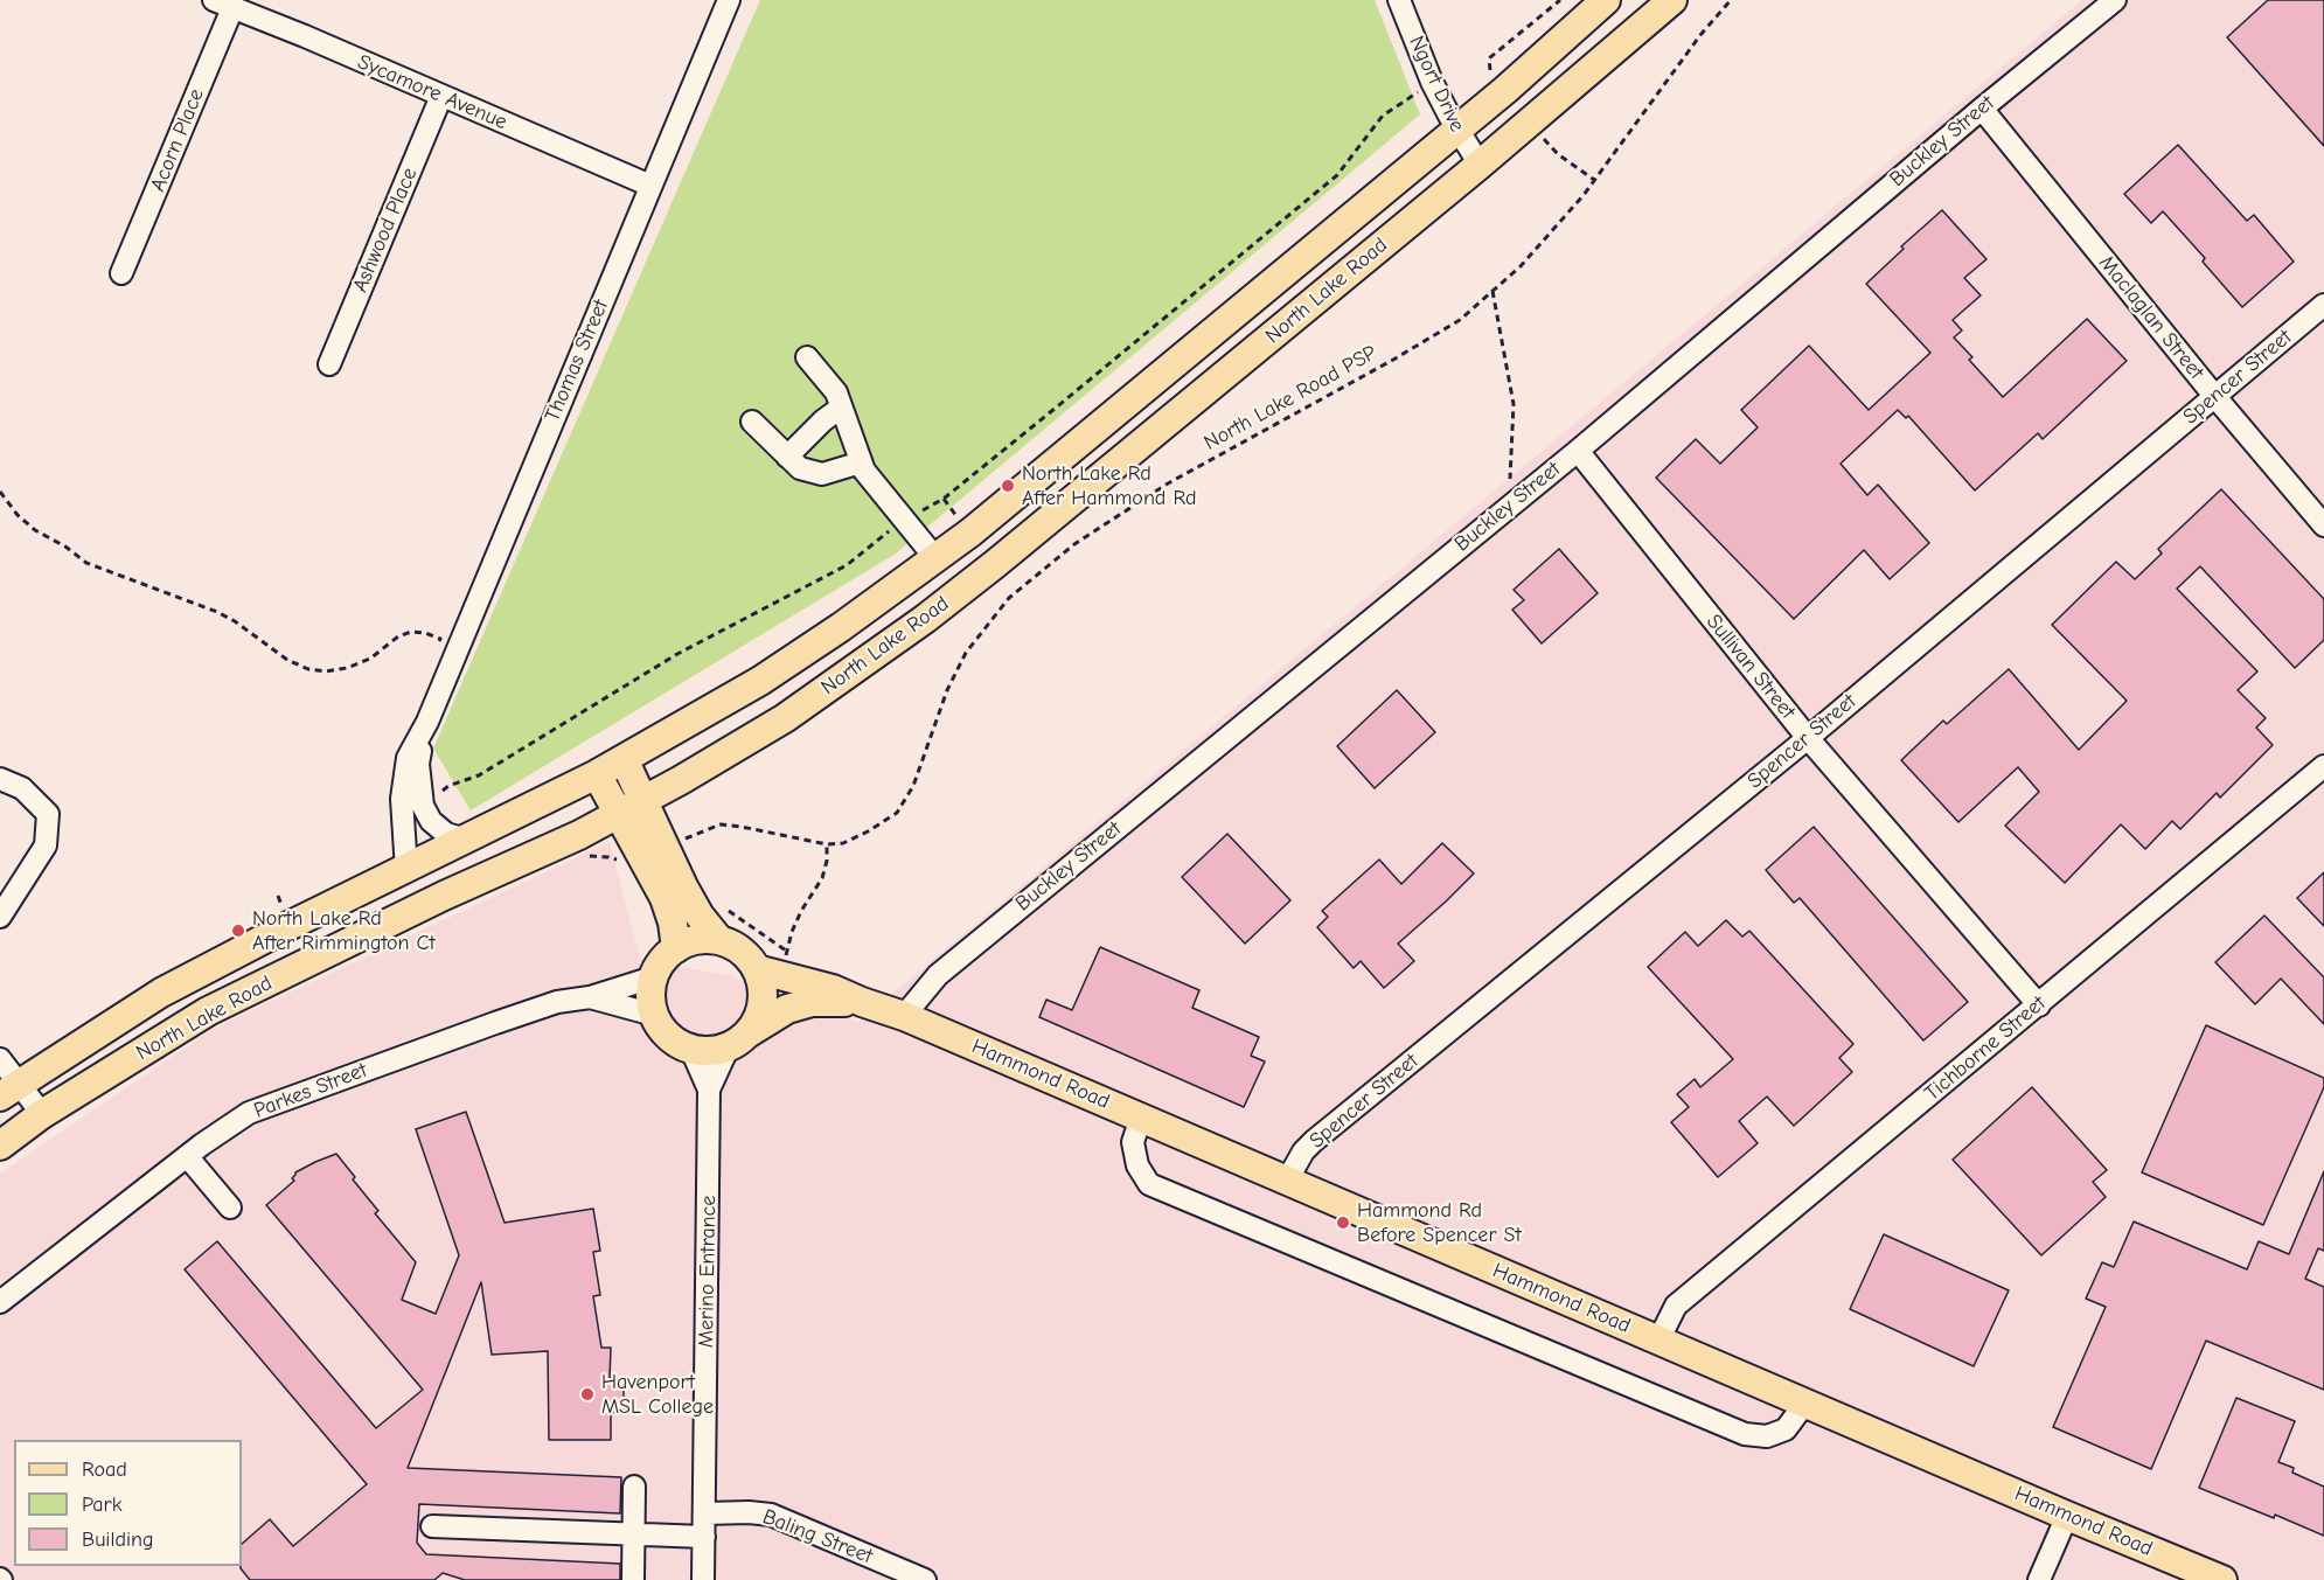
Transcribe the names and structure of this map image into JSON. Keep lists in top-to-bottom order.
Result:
{
  "streets": {
    "main road": ["North Lake Road", "Hammond Road"],
    "street": [
      "Ngort Drive",
      "Sycamore Avenue",
      "Acorn Place",
      "Buckley Street",
      "Ashwood Place",
      "Maclaglan Street",
      "Thomas Street",
      "Spencer Street",
      "Sullivan Street",
      "Tichborne Street",
      "Parkes Street",
      "Merino Entrance",
      "Baling Street"
    ],
    "path": ["North Lake Road PSP"]
  },
  "crossings": [
    ["Ngort Drive", "North Lake Road"],
    ["Sycamore Avenue", "Acorn Place"],
    ["Sycamore Avenue", "Ashwood Place"],
    ["Sycamore Avenue", "Thomas Street"],
    ["Buckley Street", "Maclaglan Street"],
    ["Buckley Street", "Sullivan Street"],
    ["Buckley Street", "Hammond Road"],
    ["North Lake Road", "Thomas Street"],
    ["Maclaglan Street", "Spencer Street"],
    ["Spencer Street", "Sullivan Street"],
    ["Spencer Street", "Hammond Road"],
    ["Sullivan Street", "Tichborne Street"],
    ["Tichborne Street", "Hammond Road"],
    ["Hammond Road", "Parkes Street"],
    ["Hammond Road", "Merino Entrance"],
    ["Parkes Street", "Merino Entrance"],
    ["Merino Entrance", "Baling Street"]
  ],
  "places": [
    "North Lake Rd After Hammond Rd",
    "North Lake Rd After Rimmington Ct",
    "Hammond Rd Before Spencer St",
    "Havenport MSL College"
  ],
  "legend": ["Road", "Park", "Building"]
}
